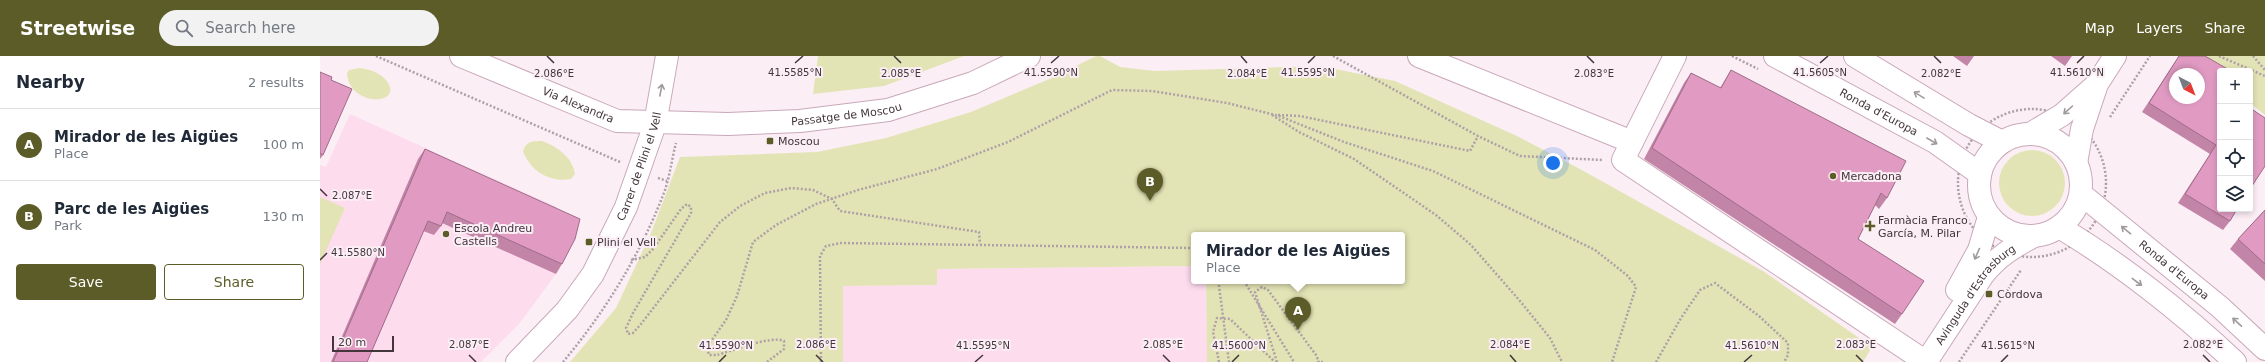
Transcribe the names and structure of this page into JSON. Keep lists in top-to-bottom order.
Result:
{
  "streets": {
    "street": [
      "Via Alexandra",
      "Ronda d'Europa",
      "Passatge de Moscou",
      "Carrer de Plini el Vell",
      "Avinguda d'Estrasburg"
    ]
  },
  "crossings": [
    ["Via Alexandra", "Passatge de Moscou"],
    ["Via Alexandra", "Carrer de Plini el Vell"],
    ["Ronda d'Europa", "Avinguda d'Estrasburg"],
    ["Passatge de Moscou", "Carrer de Plini el Vell"]
  ],
  "places": {
    "transit": ["Moscou", "Plini el Vell", "Còrdova"],
    "other": ["Mercadona", "Escola Andreu Castells"],
    "health": ["Farmàcia Franco García, M. Pilar"]
  },
  "scale_bar": "20 m",
  "north": "bottom right",
  "page": {
    "header": "Streetwise",
    "search": "Search here",
    "nav": ["Map", "Layers", "Share"],
    "heading": ["Nearby", "2 results"],
    "map_buttons": ["+", "−"],
    "list": [
      {
        "mark": "A",
        "name": "Mirador de les Aigües",
        "note": "Place",
        "value": "100 m"
      },
      {
        "mark": "B",
        "name": "Parc de les Aigües",
        "note": "Park",
        "value": "130 m"
      }
    ],
    "pins": ["B", "A"],
    "popup": ["Mirador de les Aigües", "Place"],
    "buttons": ["Save", "Share"],
    "scale": "20 m"
  },
  "coordinates": [
    "41.5585°N",
    "41.5590°N",
    "41.5595°N",
    "41.5605°N",
    "41.5610°N",
    "2.086°E",
    "2.085°E",
    "2.084°E",
    "2.083°E",
    "2.082°E",
    "2.087°E",
    "41.5580°N",
    "41.5600°N",
    "41.5615°N"
  ]
}
